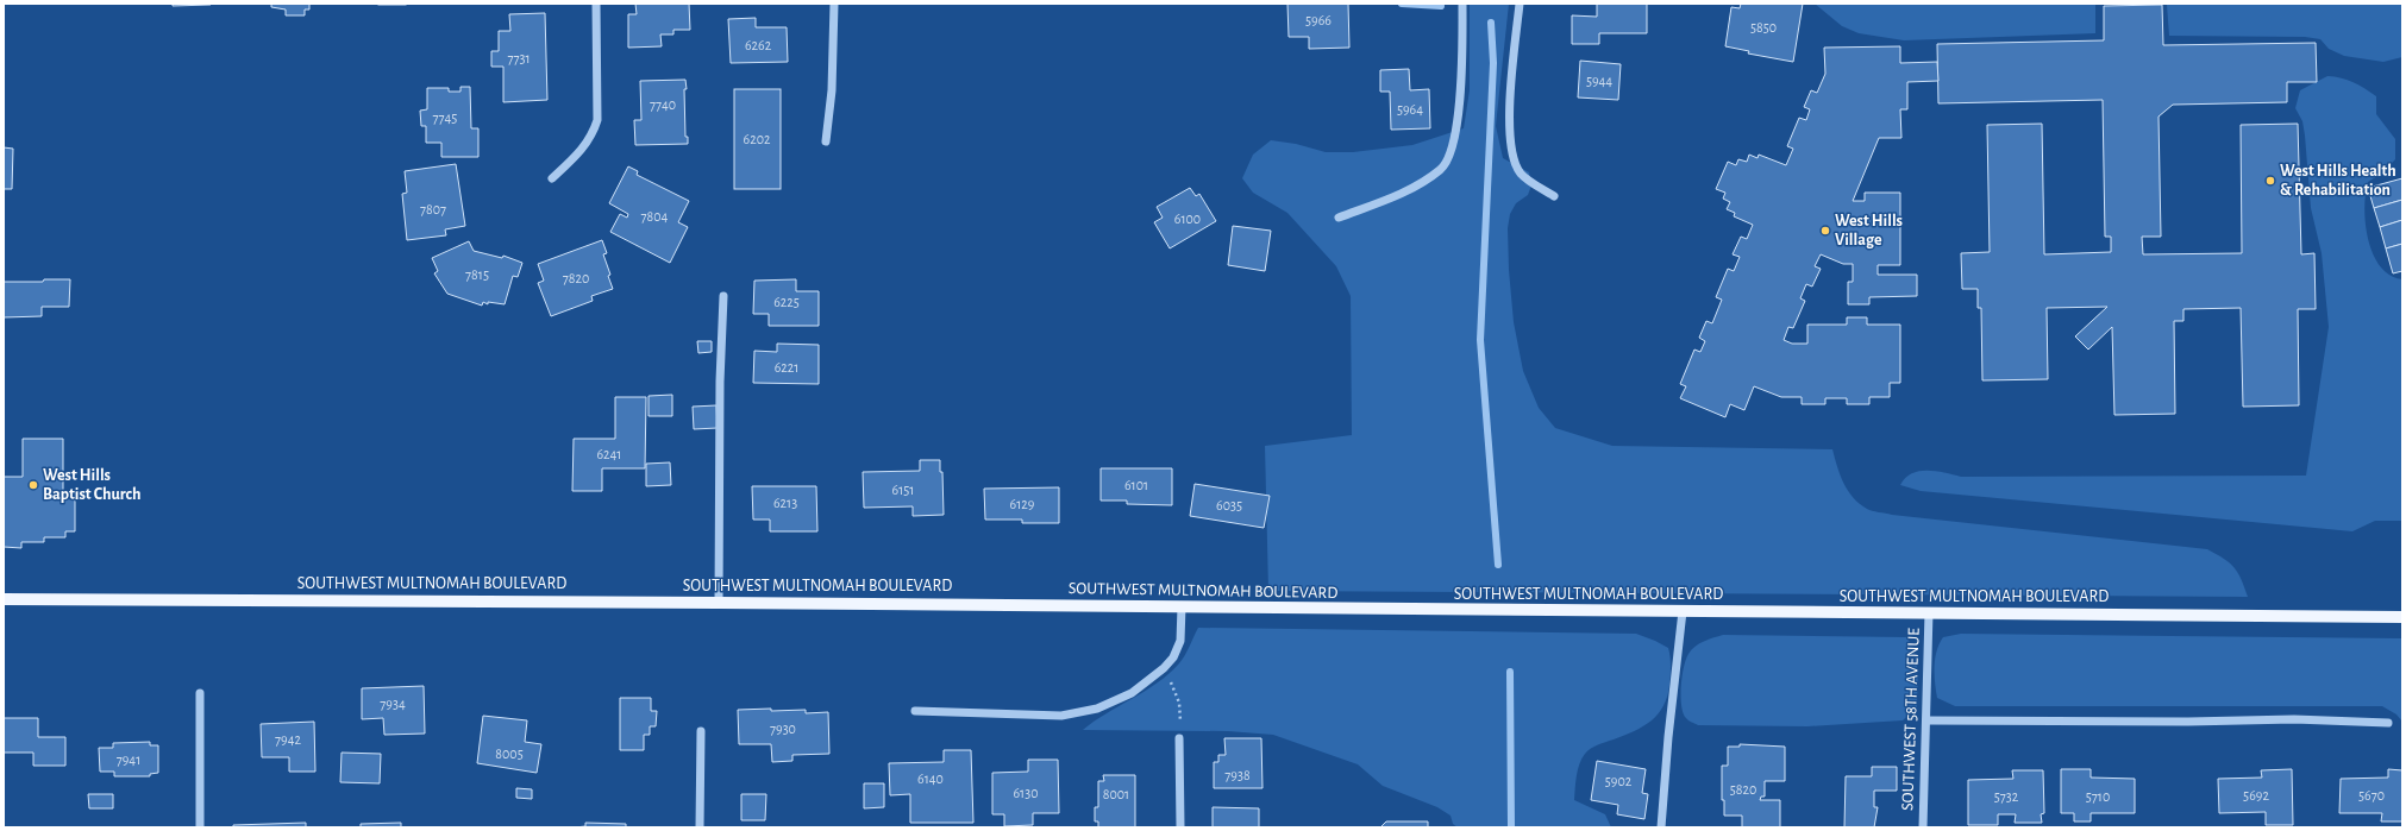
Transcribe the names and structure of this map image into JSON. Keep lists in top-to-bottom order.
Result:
{
  "streets": {
    "main road": ["SOUTHWEST MULTNOMAH BOULEVARD"],
    "street": ["SOUTHWEST 58TH AVENUE"]
  },
  "crossings": [
    ["SOUTHWEST MULTNOMAH BOULEVARD", "SOUTHWEST 58TH AVENUE"]
  ],
  "places": ["West Hills Health & Rehabilitation", "West Hills Village", "West Hills Baptist Church"],
  "house_numbers": [
    "5966",
    "5850",
    "6262",
    "7731",
    "5944",
    "7740",
    "5964",
    "7745",
    "6202",
    "7807",
    "7804",
    "6100",
    "7815",
    "7820",
    "6225",
    "6221",
    "6241",
    "6101",
    "6151",
    "6213",
    "6129",
    "6035",
    "7934",
    "7930",
    "7942",
    "8005",
    "7941",
    "7938",
    "6140",
    "5902",
    "5820",
    "6130",
    "8001",
    "5692",
    "5670",
    "5732",
    "5710"
  ]
}
